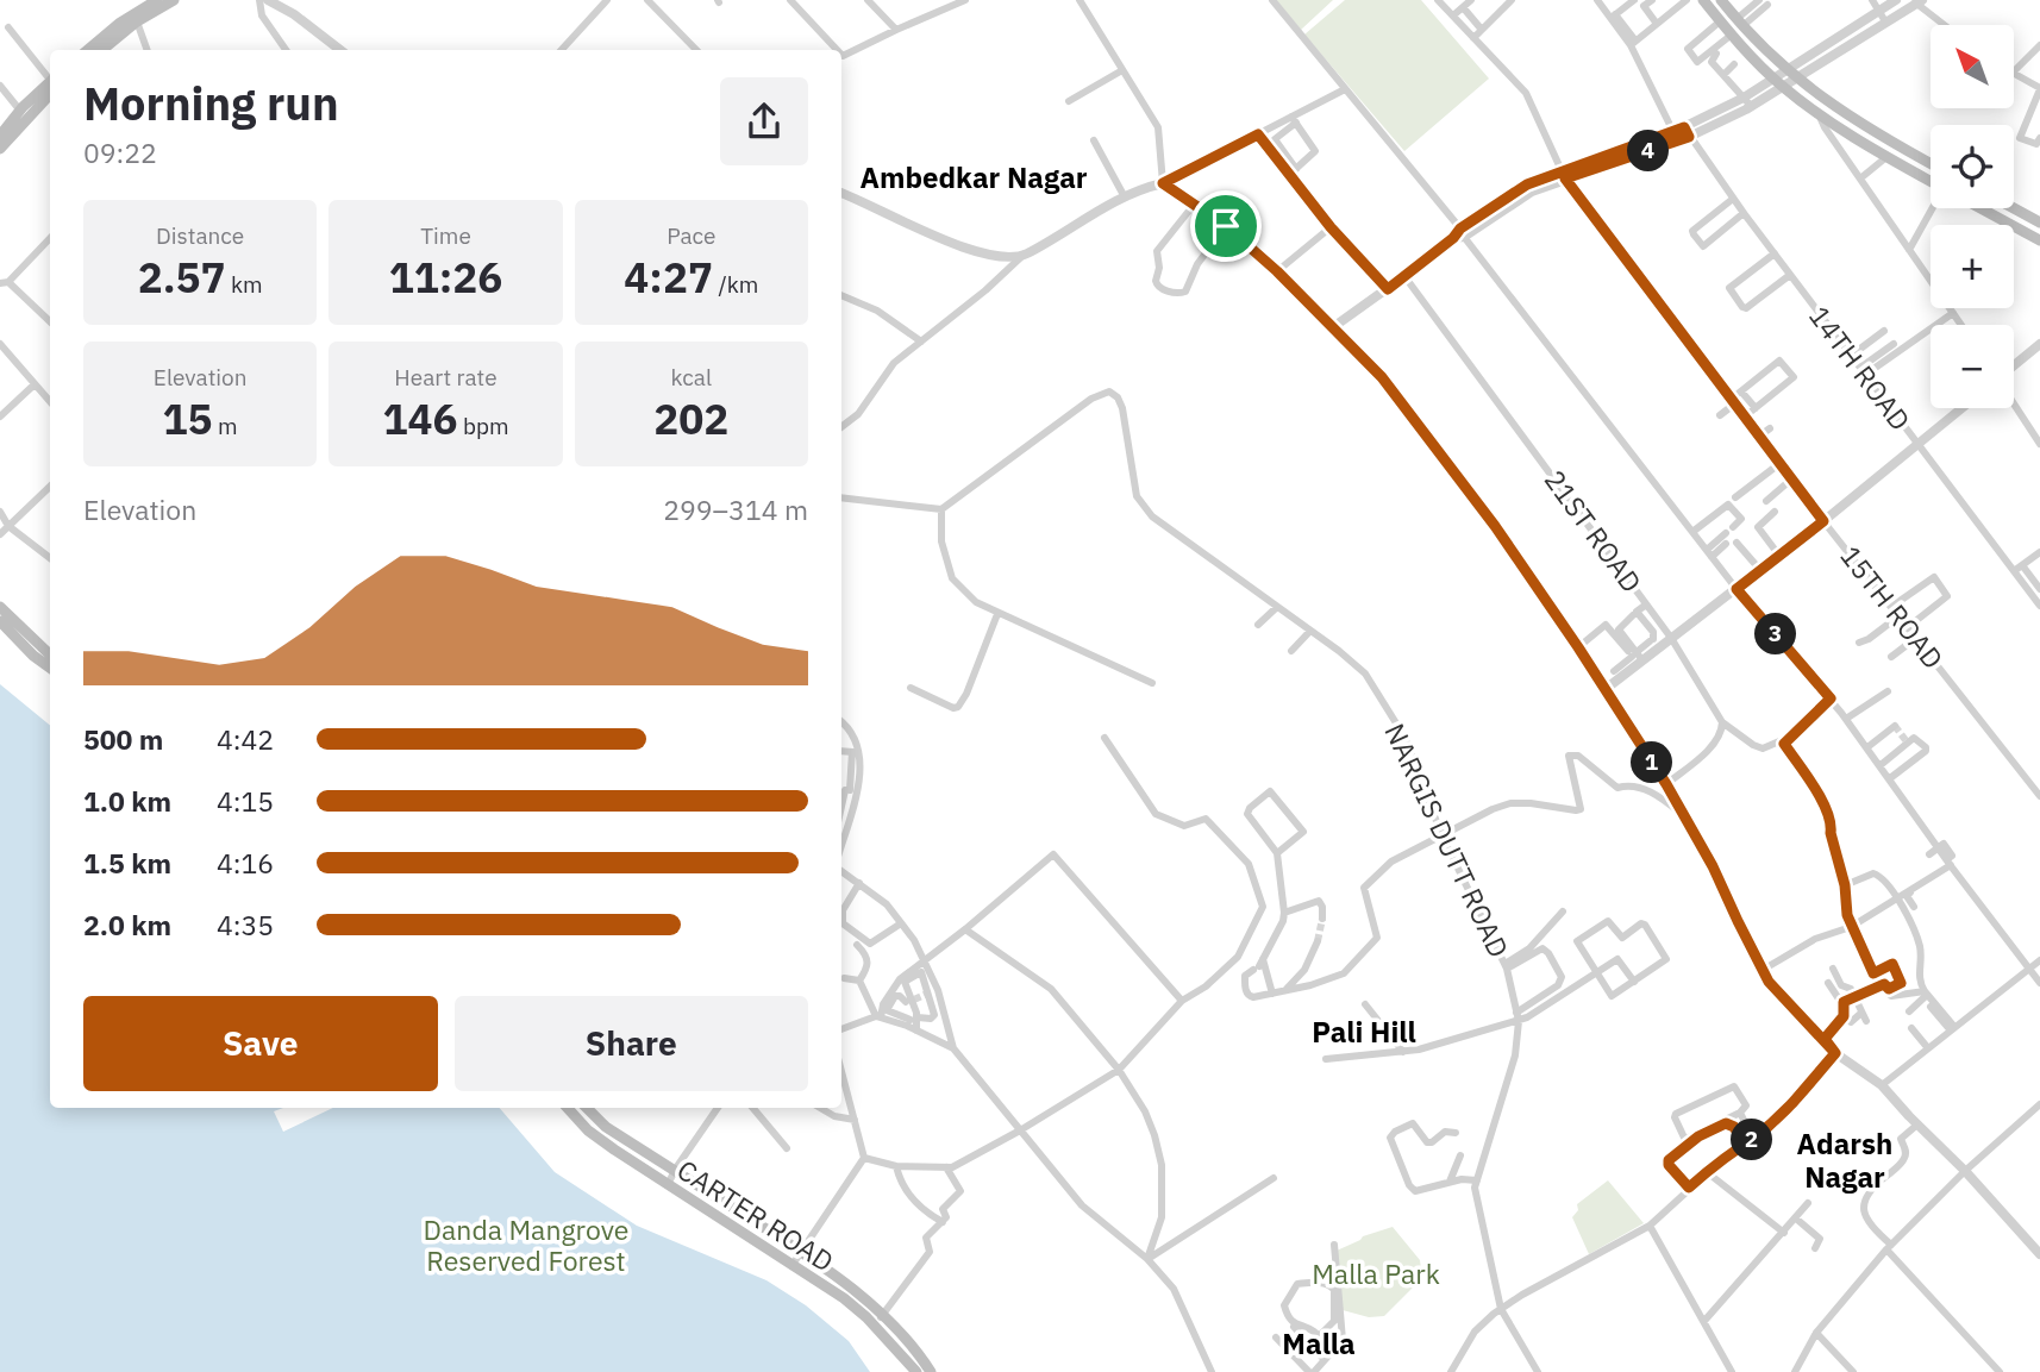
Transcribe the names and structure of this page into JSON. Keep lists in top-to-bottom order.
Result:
{
  "streets": {
    "main road": ["CARTER ROAD"],
    "street": [
      "14TH ROAD",
      "21ST ROAD",
      "15TH ROAD",
      "NARGIS DUTT ROAD"
    ]
  },
  "districts": [
    "Ambedkar Nagar",
    "Pali Hill",
    "Adarsh Nagar",
    "Malla"
  ],
  "parks": ["Danda Mangrove Reserved Forest", "Malla Park"],
  "north": "top left",
  "page": {
    "map_buttons": ["+", "−"],
    "heading": ["Morning run", "09:22"],
    "pins": [
      "4",
      "3",
      "1",
      "2"
    ],
    "stats": [
      ["Distance", "2.57 km"],
      ["Time", "11:26"],
      ["Pace", "4:27 /km"],
      ["Elevation", "15 m"],
      ["Heart rate", "146 bpm"],
      ["kcal", "202"]
    ],
    "chart": ["Elevation", "299–314 m"],
    "list": [
      {
        "name": "500 m",
        "note": "4:42"
      },
      {
        "name": "1.0 km",
        "note": "4:15"
      },
      {
        "name": "1.5 km",
        "note": "4:16"
      },
      {
        "name": "2.0 km",
        "note": "4:35"
      }
    ],
    "buttons": ["Save", "Share"]
  }
}
